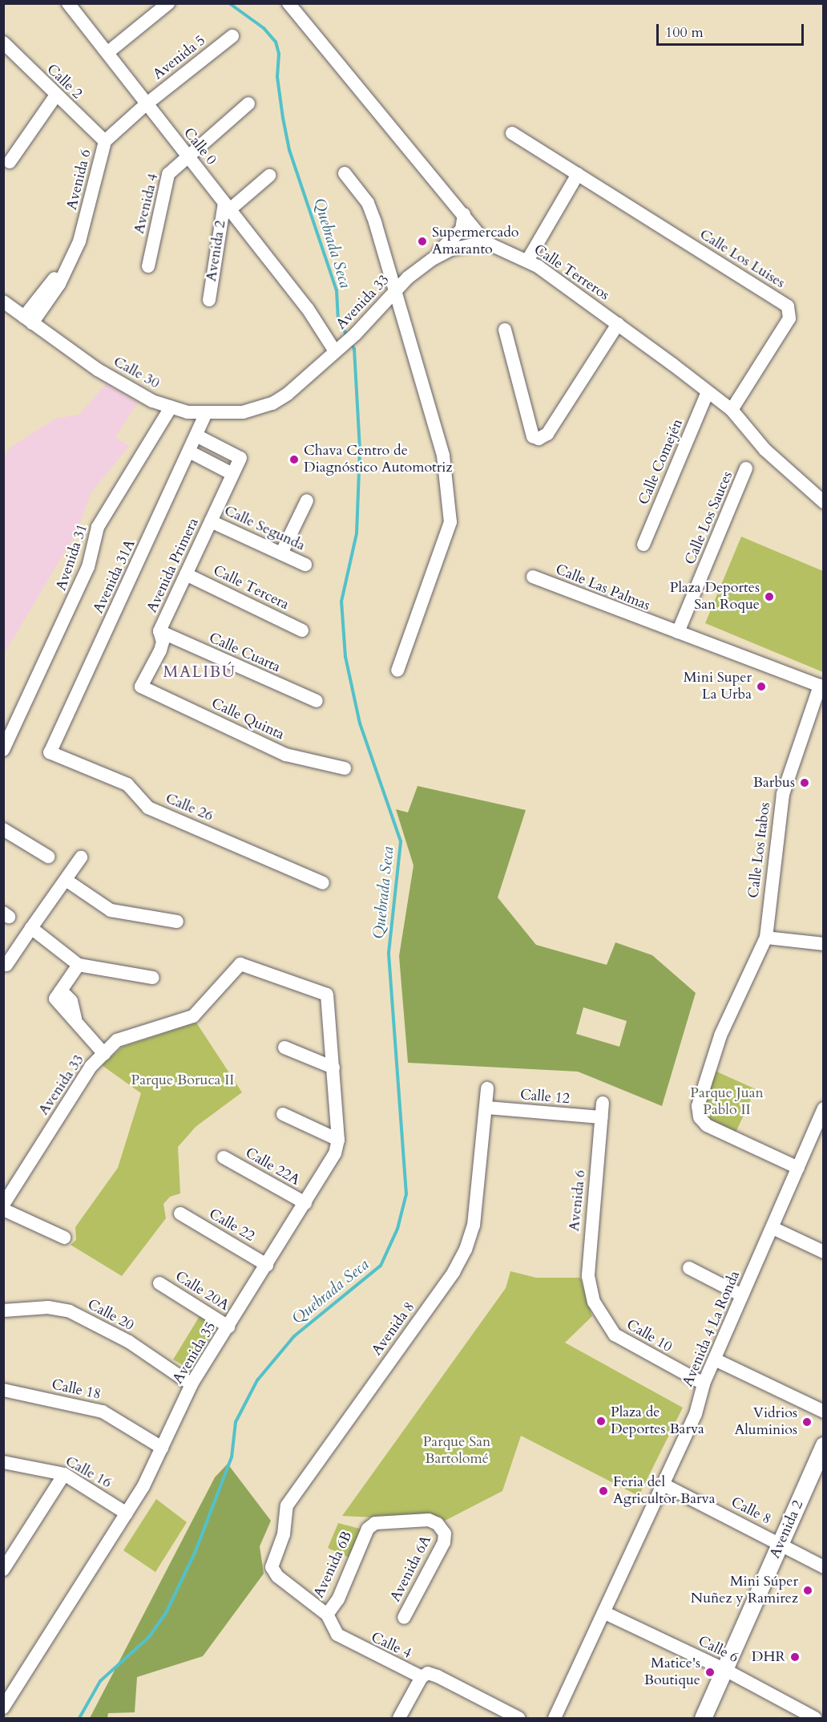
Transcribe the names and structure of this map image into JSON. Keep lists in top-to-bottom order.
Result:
{
  "streets": {
    "main road": ["Avenida 2"],
    "street": [
      "Avenida 5",
      "Calle 2",
      "Calle 0",
      "Avenida 6",
      "Avenida 4",
      "Calle Los Luises",
      "Calle Terreros",
      "Avenida 33",
      "Calle 30",
      "Calle Comején",
      "Calle Los Sauces",
      "Calle Segunda",
      "Avenida 31",
      "Avenida Primera",
      "Avenida 31A",
      "Calle Tercera",
      "Calle Las Palmas",
      "Calle Cuarta",
      "Calle Quinta",
      "Calle 26",
      "Calle Los Itabos",
      "Calle 12",
      "Calle 22A",
      "Calle 22",
      "Calle 20A",
      "Calle 20",
      "Avenida 8",
      "Avenida 4 La Ronda",
      "Calle 10",
      "Avenida 35",
      "Calle 18",
      "Calle 16",
      "Calle 8",
      "Avenida 6B",
      "Avenida 6A",
      "Calle 4",
      "Calle 6"
    ]
  },
  "crossings": [
    ["Avenida 5", "Calle 0"],
    ["Avenida 5", "Avenida 6"],
    ["Calle 2", "Avenida 6"],
    ["Calle 0", "Avenida 6"],
    ["Calle 0", "Avenida 4"],
    ["Calle 0", "Avenida 2"],
    ["Calle 0", "Avenida 33"],
    ["Avenida 6", "Calle 30"],
    ["Avenida 6", "Calle 12"],
    ["Avenida 6", "Calle 10"],
    ["Avenida 2", "Calle 8"],
    ["Avenida 2", "Calle 6"],
    ["Calle Los Luises", "Calle Terreros"],
    ["Calle Terreros", "Avenida 33"],
    ["Calle Terreros", "Calle Comején"],
    ["Avenida 33", "Calle 30"],
    ["Avenida 33", "Avenida 35"],
    ["Calle 30", "Avenida 31"],
    ["Calle 30", "Avenida 31A"],
    ["Calle Los Sauces", "Calle Las Palmas"],
    ["Calle Segunda", "Avenida Primera"],
    ["Avenida Primera", "Avenida 31A"],
    ["Avenida Primera", "Calle Tercera"],
    ["Avenida Primera", "Calle Cuarta"],
    ["Avenida Primera", "Calle Quinta"],
    ["Avenida 31A", "Calle 26"],
    ["Calle Las Palmas", "Calle Los Itabos"],
    ["Calle Los Itabos", "Avenida 4 La Ronda"],
    ["Calle 12", "Avenida 8"],
    ["Calle 22A", "Avenida 35"],
    ["Calle 22", "Avenida 35"],
    ["Calle 20A", "Avenida 35"],
    ["Calle 20", "Avenida 35"],
    ["Avenida 8", "Calle 4"],
    ["Avenida 4 La Ronda", "Calle 10"],
    ["Avenida 4 La Ronda", "Calle 8"],
    ["Avenida 4 La Ronda", "Calle 6"],
    ["Avenida 35", "Calle 18"],
    ["Avenida 35", "Calle 16"],
    ["Avenida 6B", "Avenida 6A"],
    ["Avenida 6B", "Calle 4"]
  ],
  "districts": ["MALIBÚ"],
  "water": ["Quebrada Seca"],
  "parks": ["Parque Boruca II", "Parque Juan Pablo II", "Parque San Bartolomé"],
  "places": [
    "Supermercado Amaranto",
    "Chava Centro de Diagnóstico Automotriz",
    "Plaza Deportes San Roque",
    "Mini Super La Urba",
    "Barbus",
    "Plaza de Deportes Barva",
    "Vidrios Aluminios",
    "Feria del Agricultor Barva",
    "Mini Súper Nuñez y Ramirez",
    "DHR",
    "Matice's Boutique"
  ],
  "scale_bar": "100 m"
}
